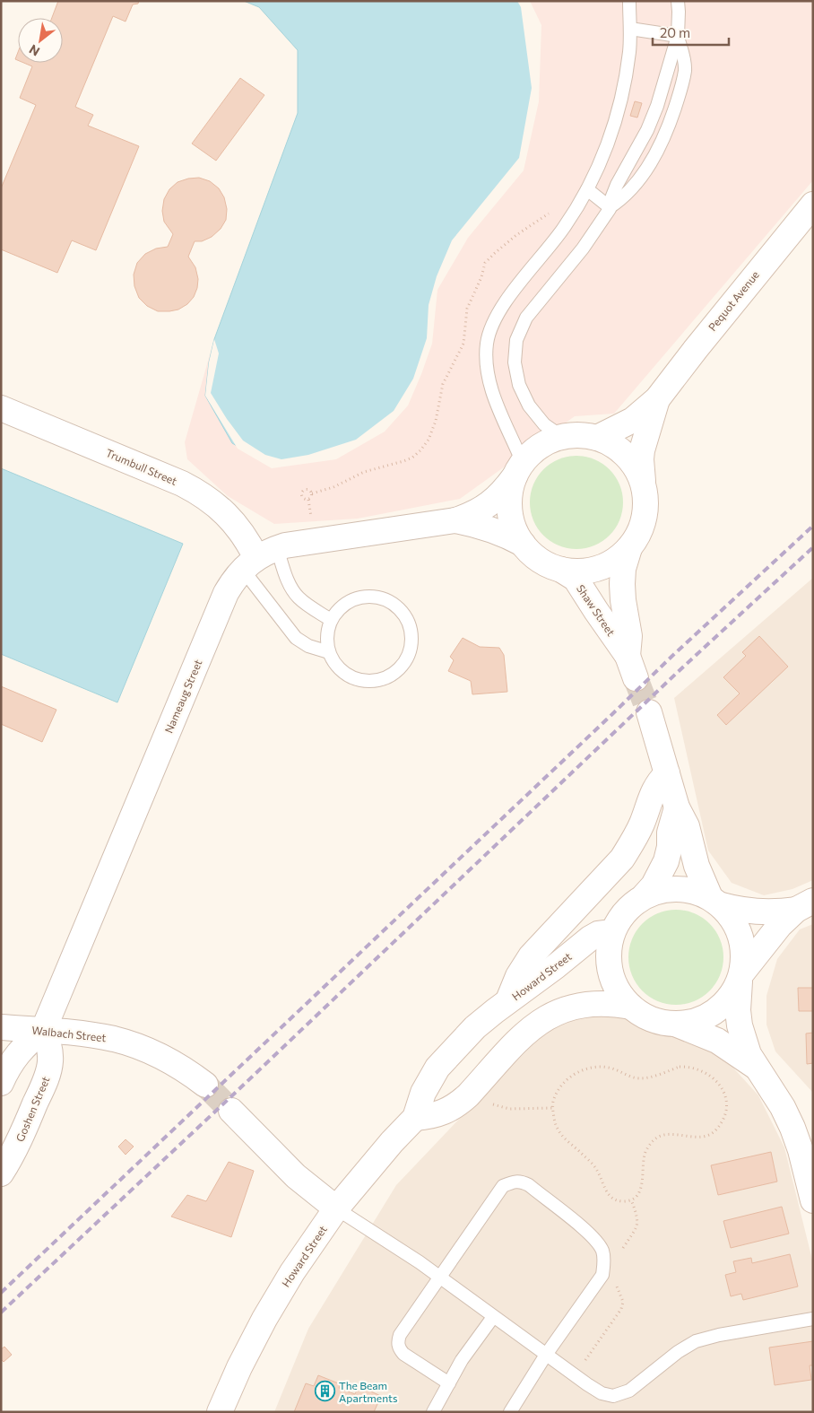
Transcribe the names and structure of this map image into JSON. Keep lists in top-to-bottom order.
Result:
{
  "streets": {
    "street": [
      "Pequot Avenue",
      "Trumbull Street",
      "Shaw Street",
      "Nameaug Street",
      "Howard Street",
      "Walbach Street",
      "Goshen Street"
    ]
  },
  "crossings": [
    ["Pequot Avenue", "Shaw Street"],
    ["Trumbull Street", "Nameaug Street"],
    ["Nameaug Street", "Walbach Street"],
    ["Nameaug Street", "Goshen Street"],
    ["Walbach Street", "Goshen Street"]
  ],
  "places": {
    "building": ["The Beam Apartments"]
  },
  "scale_bar": "20 m",
  "north": "bottom left"
}
